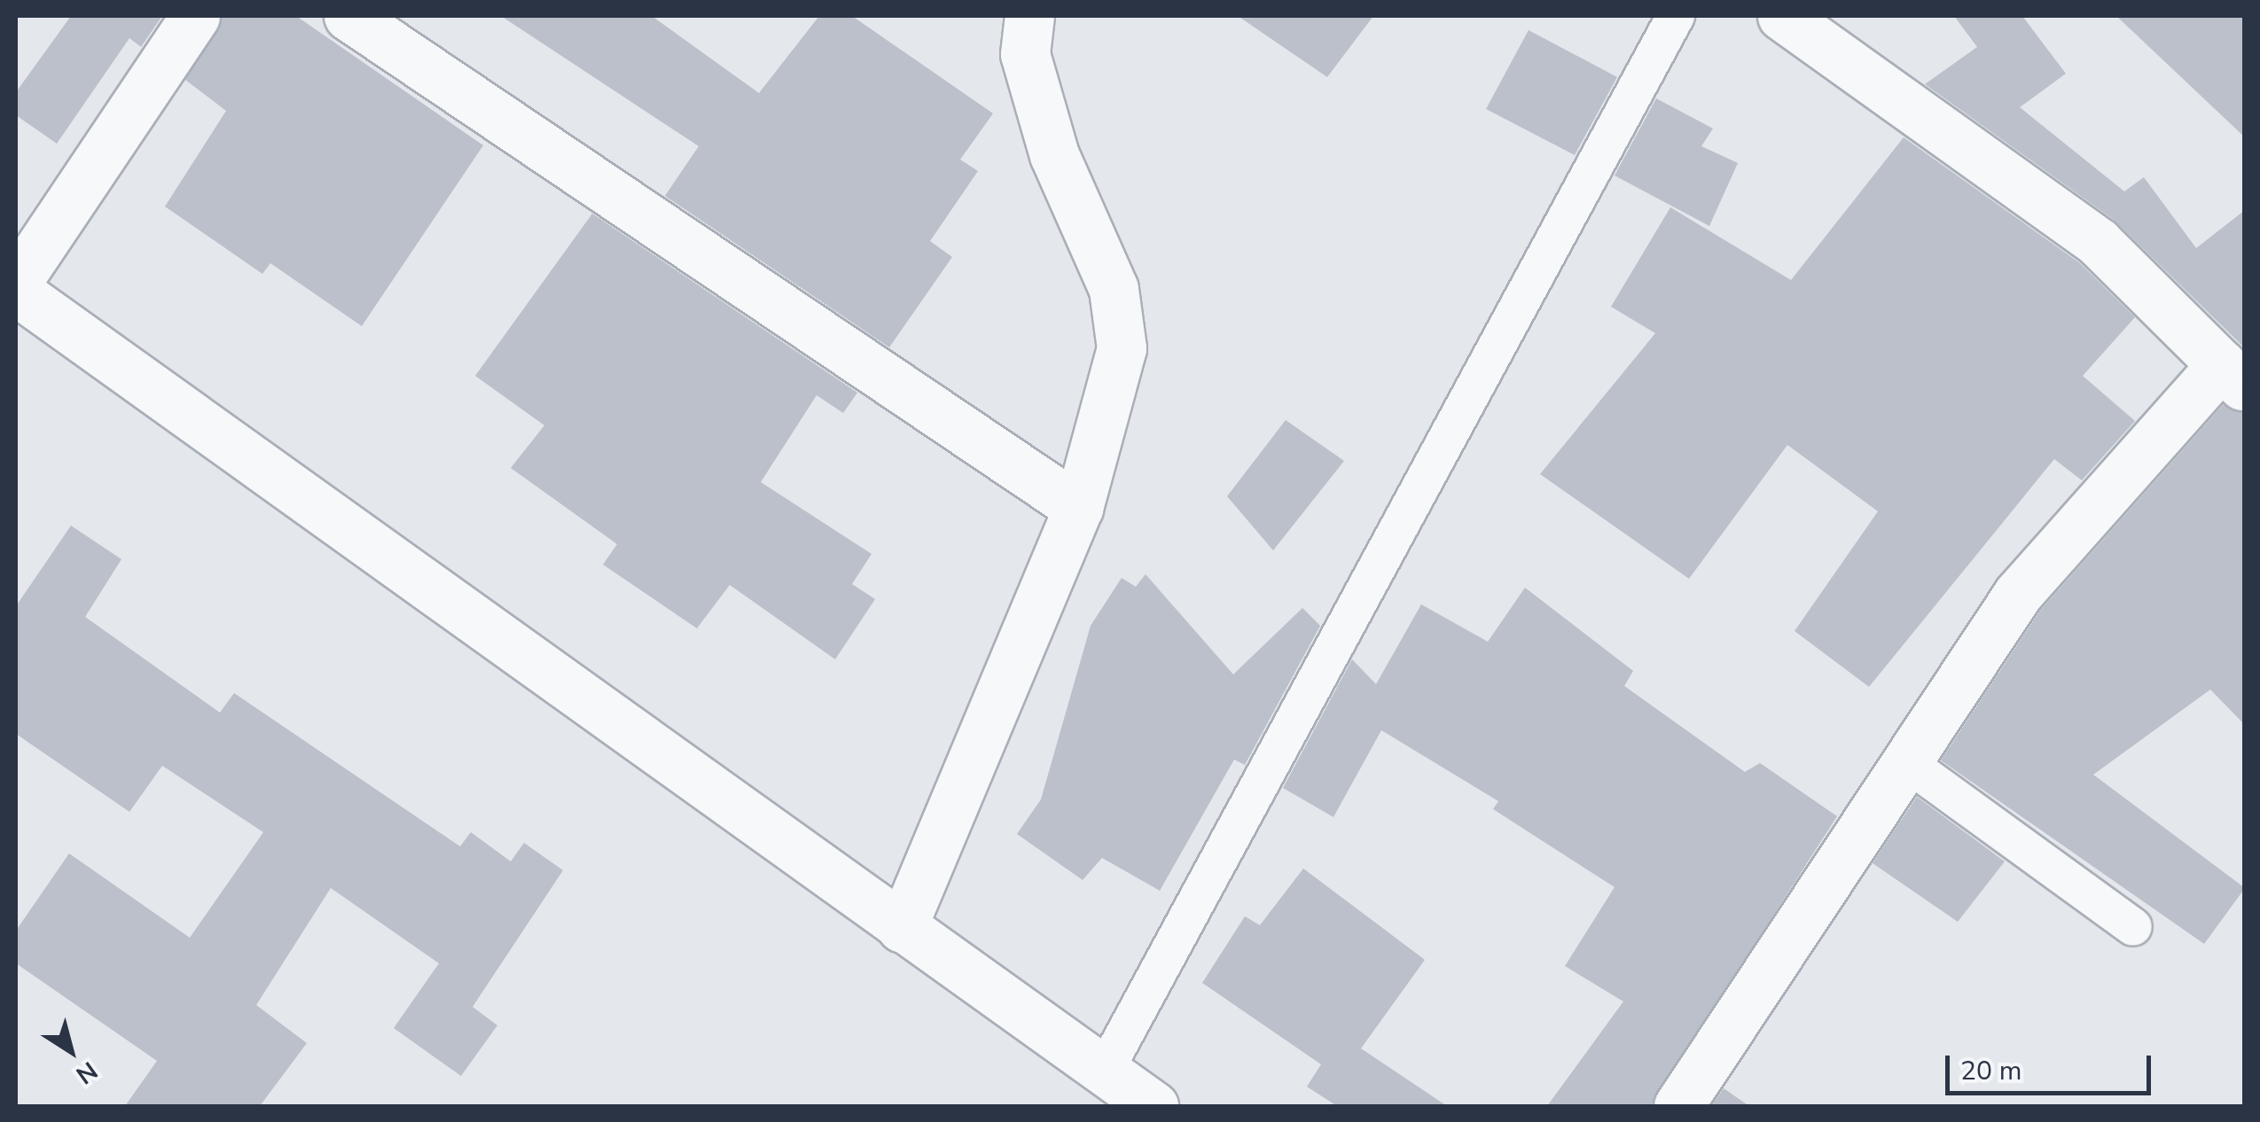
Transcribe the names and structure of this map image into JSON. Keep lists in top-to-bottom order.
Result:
{
  "scale_bar": "20 m",
  "north": "bottom right"
}
